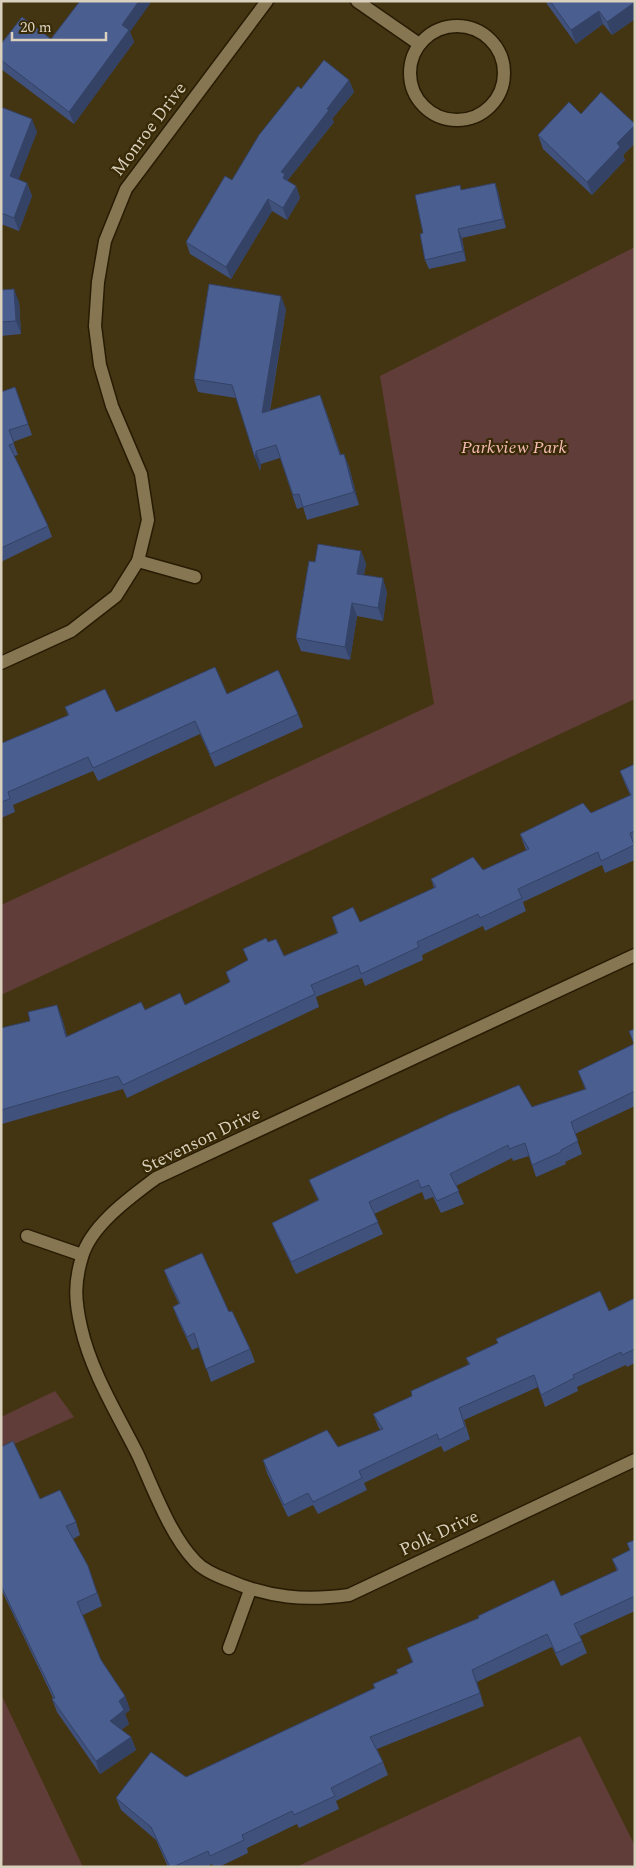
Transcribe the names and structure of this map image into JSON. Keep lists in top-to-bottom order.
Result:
{
  "streets": {
    "street": ["Monroe Drive", "Stevenson Drive", "Polk Drive"]
  },
  "crossings": [
    ["Stevenson Drive", "Polk Drive"]
  ],
  "parks": ["Parkview Park"],
  "scale_bar": "20 m"
}
